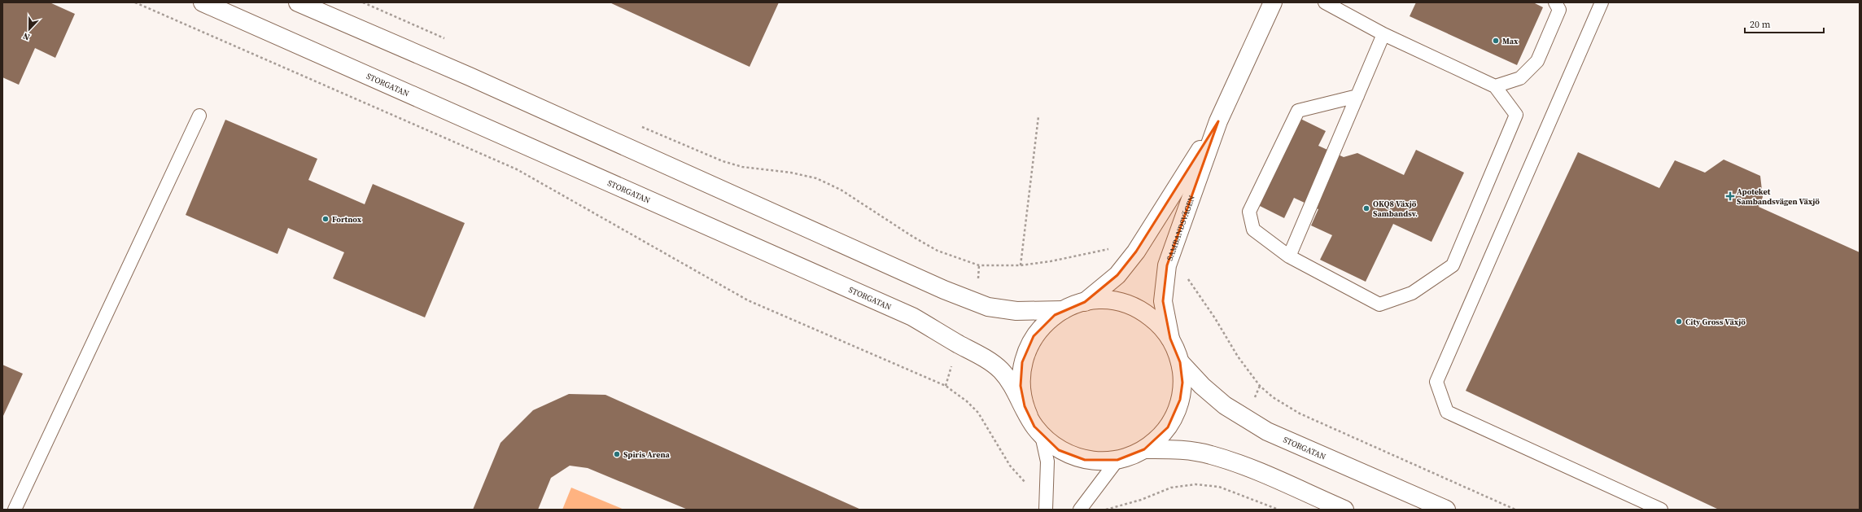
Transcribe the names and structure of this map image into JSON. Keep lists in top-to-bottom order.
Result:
{
  "streets": {
    "main road": ["STORGATAN", "SAMBANDSVÄGEN"]
  },
  "crossings": [
    ["STORGATAN", "SAMBANDSVÄGEN"]
  ],
  "places": {
    "other": [
      "Max",
      "OKQ8 Växjö Sambandsv.",
      "Fortnox",
      "City Gross Växjö",
      "Spiris Arena"
    ],
    "health": ["Apoteket Sambandsvägen Växjö"]
  },
  "scale_bar": "20 m",
  "north": "bottom"
}
